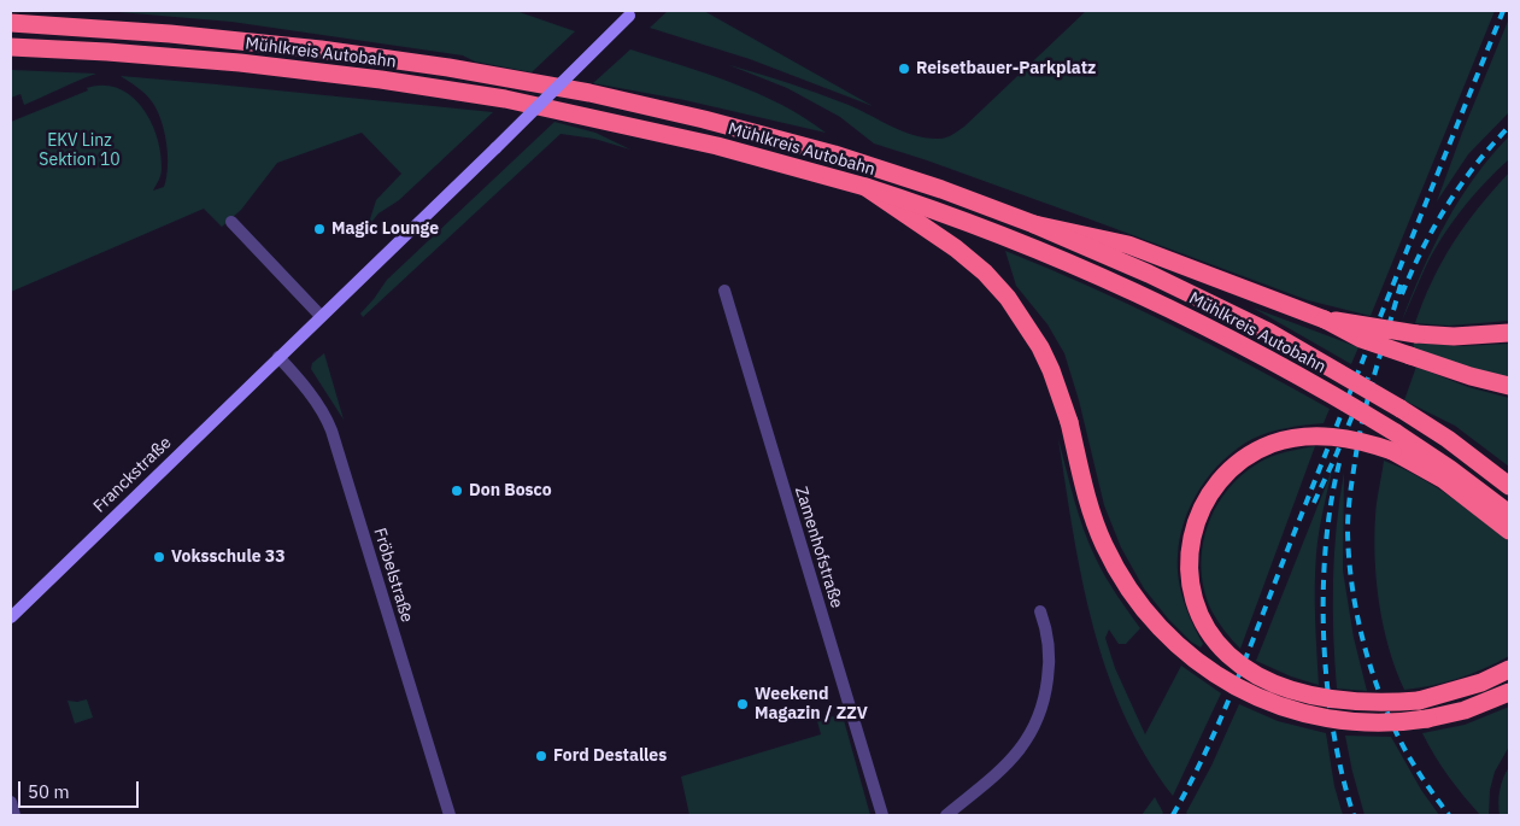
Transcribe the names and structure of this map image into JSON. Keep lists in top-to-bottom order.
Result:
{
  "streets": {
    "highway": ["Mühlkreis Autobahn"],
    "main road": ["Franckstraße"],
    "street": ["Zamenhofstraße", "Fröbelstraße"]
  },
  "crossings": [
    ["Franckstraße", "Fröbelstraße"]
  ],
  "parks": ["EKV Linz Sektion 10"],
  "places": [
    "Reisetbauer-Parkplatz",
    "Magic Lounge",
    "Don Bosco",
    "Voksschule 33",
    "Weekend Magazin / ZZV",
    "Ford Destalles"
  ],
  "scale_bar": "50 m"
}
